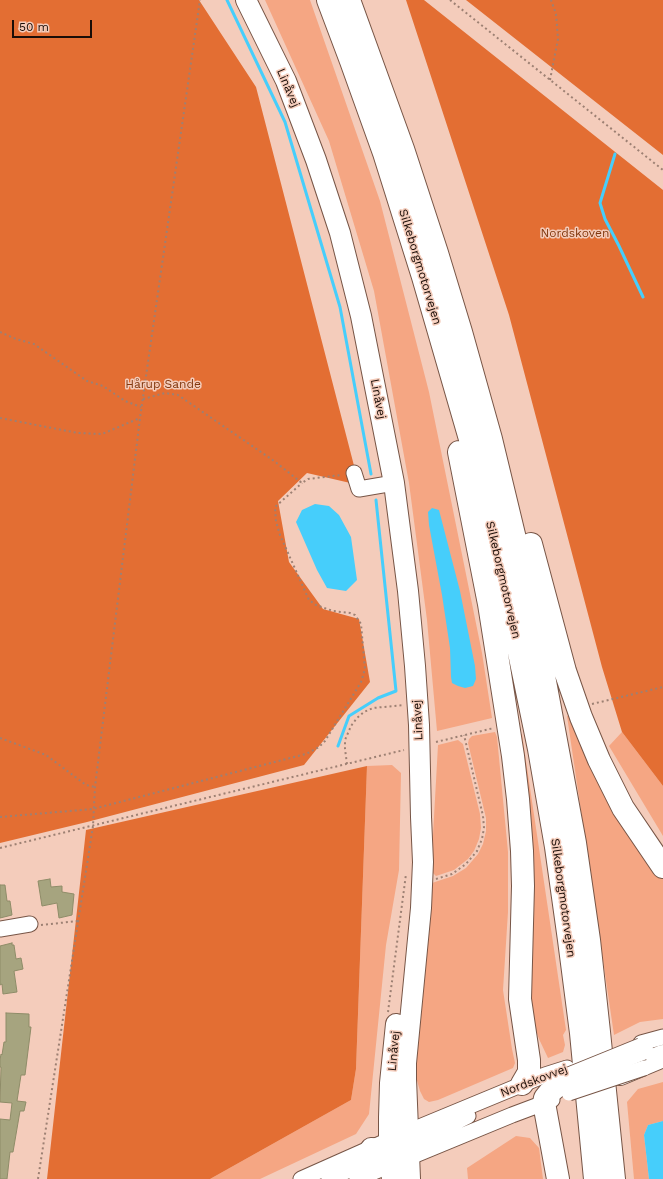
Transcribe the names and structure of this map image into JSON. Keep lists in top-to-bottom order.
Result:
{
  "streets": {
    "highway": ["Silkeborgmotorvejen"],
    "main road": ["Linåvej"],
    "street": ["Nordskovvej"]
  },
  "crossings": [
    ["Linåvej", "Nordskovvej"]
  ],
  "parks": ["Nordskoven", "Hårup Sande"],
  "scale_bar": "50 m"
}
